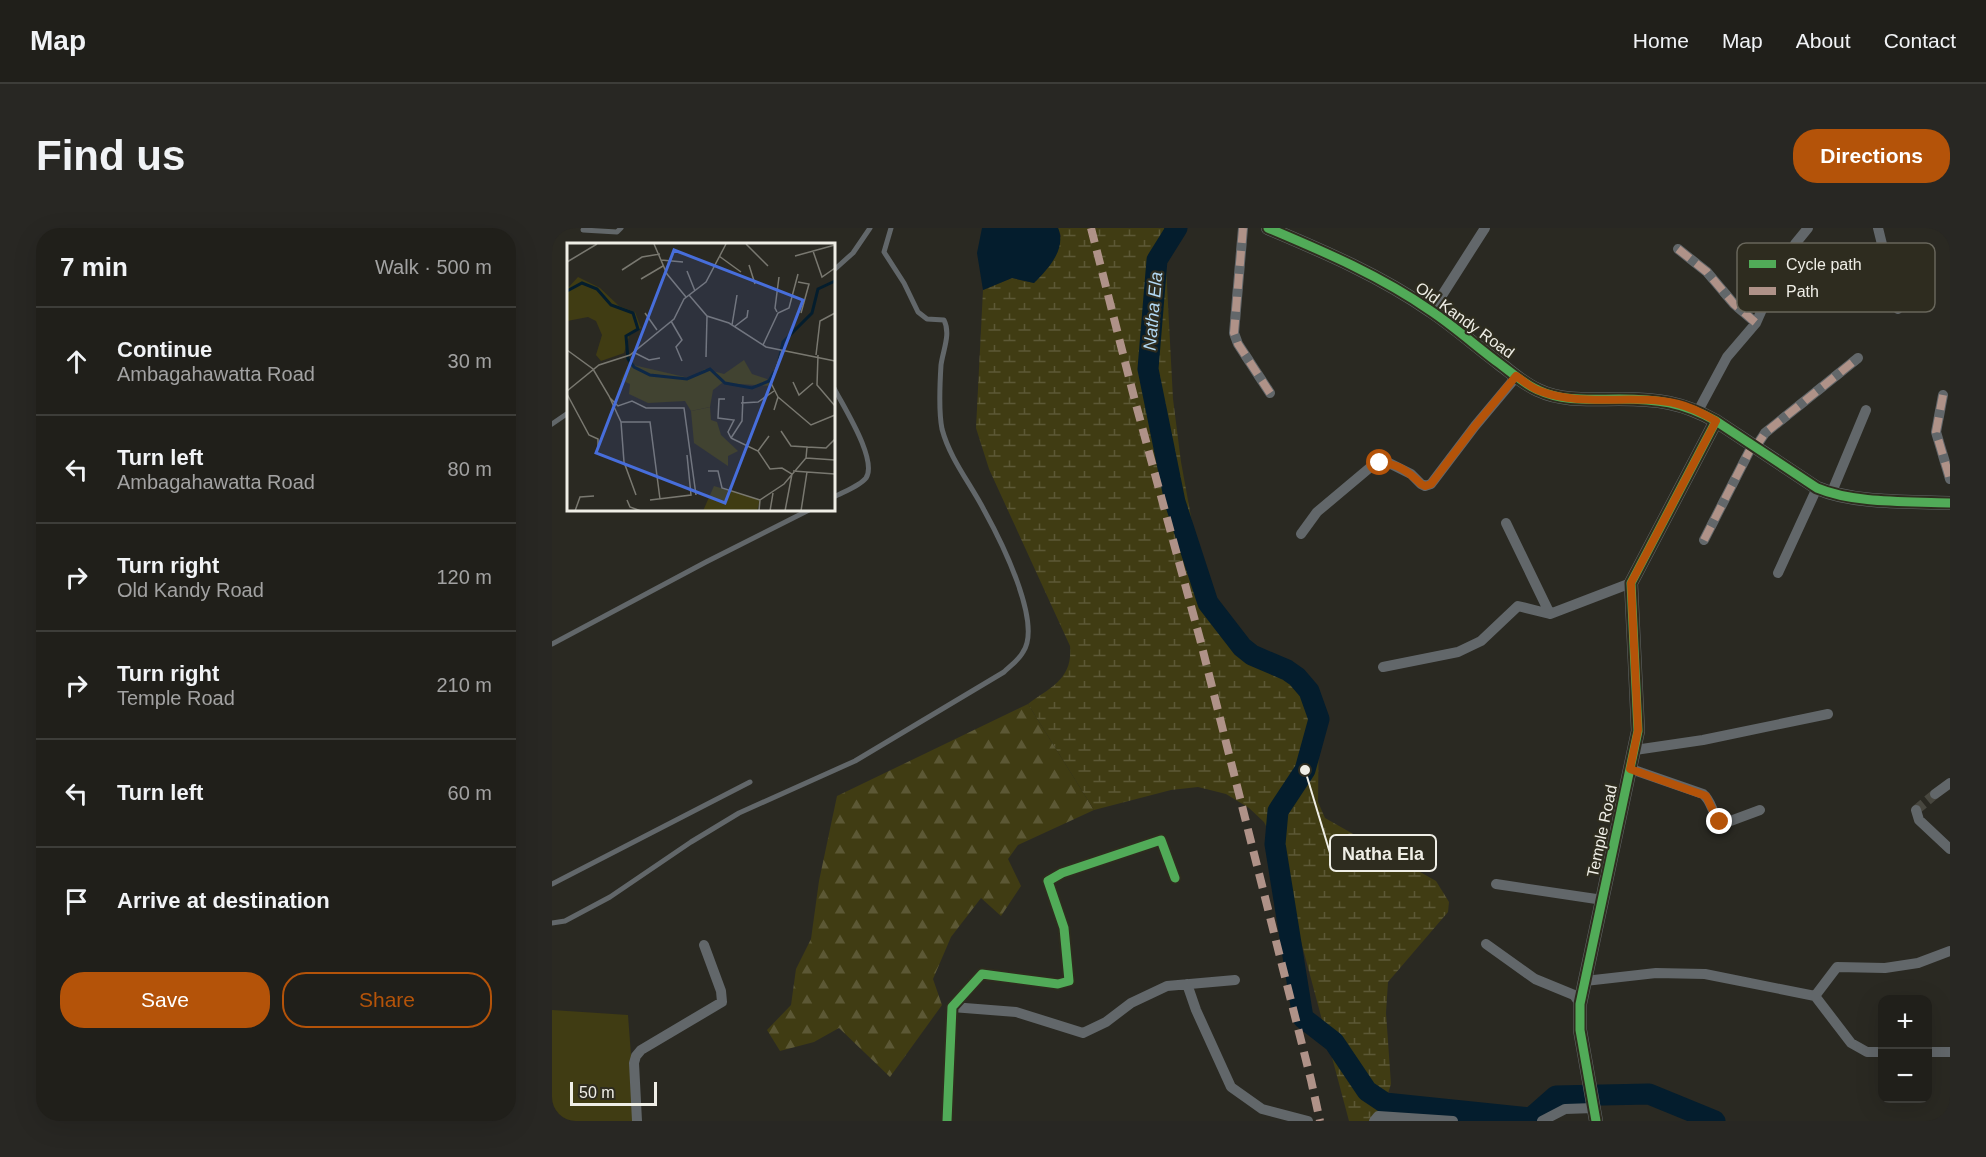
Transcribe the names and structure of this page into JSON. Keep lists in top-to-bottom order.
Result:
{
  "streets": {
    "street": ["Old Kandy Road", "Temple Road"]
  },
  "water": ["Natha Ela"],
  "places": ["Natha Ela"],
  "legend": ["Cycle path", "Path"],
  "scale_bar": "50 m",
  "page": {
    "header": "Map",
    "nav": [
      "Home",
      "Map",
      "About",
      "Contact"
    ],
    "buttons": [
      "Directions",
      ["Save", "Share"]
    ],
    "title": "Find us",
    "heading": ["7 min", "Walk · 500 m"],
    "list": [
      ["Continue", "Ambagahawatta Road", "30 m"],
      ["Turn left", "Ambagahawatta Road", "80 m"],
      ["Turn right", "Old Kandy Road", "120 m"],
      ["Turn right", "Temple Road", "210 m"],
      ["Turn left", "60 m"],
      "Arrive at destination"
    ],
    "map_buttons": ["+", "−"],
    "scale": "50 m"
  }
}
